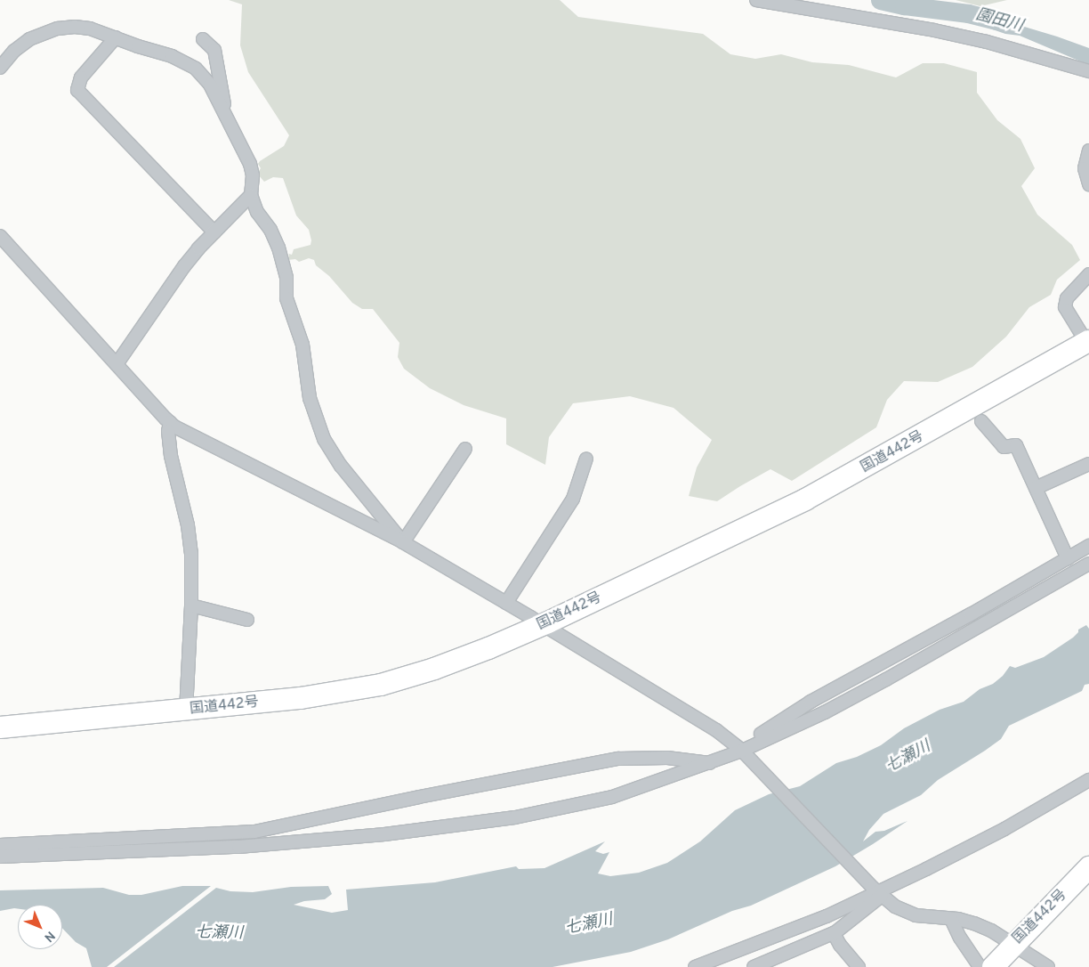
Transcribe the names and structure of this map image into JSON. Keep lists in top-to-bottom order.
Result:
{
  "streets": {
    "highway": ["国道442号"]
  },
  "water": ["園田川", "七瀬川"],
  "north": "bottom right"
}
